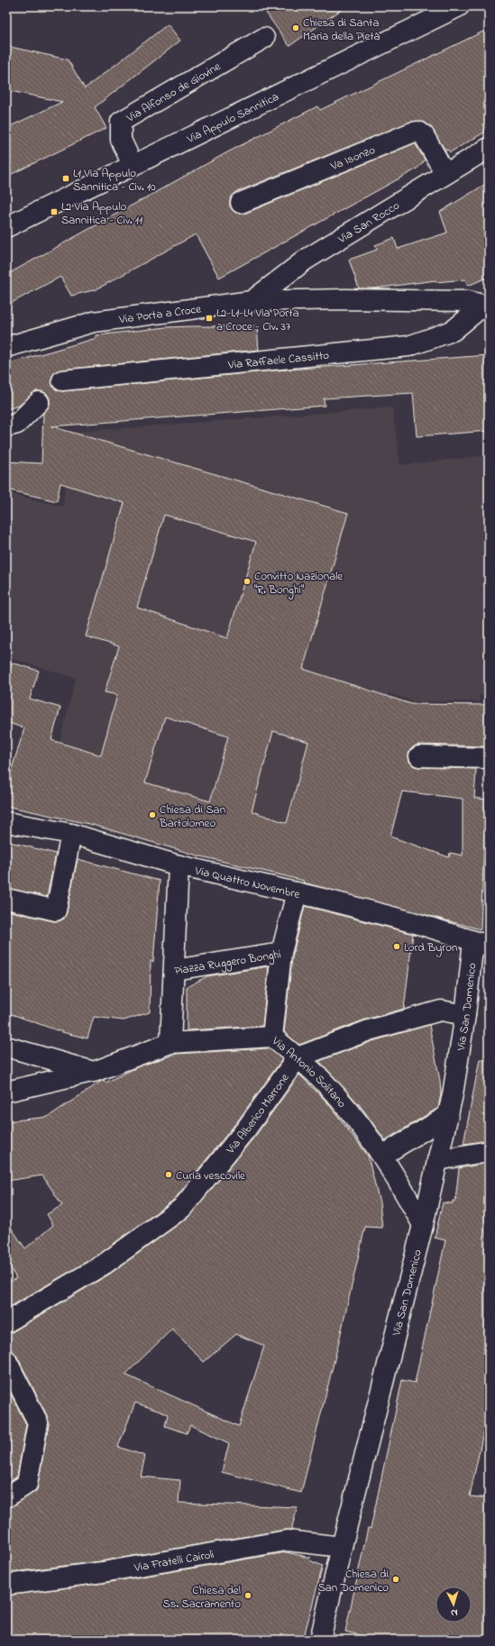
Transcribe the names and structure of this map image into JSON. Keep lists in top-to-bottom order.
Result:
{
  "streets": {
    "street": [
      "Via Alfonso de Giovine",
      "Via Appulo Sannitica",
      "Va Isonzo",
      "Via San Rocco",
      "Via Porta a Croce",
      "Via Raffaele Cassitto",
      "Via Quattro Novembre",
      "Piazza Ruggero Bonghi",
      "Via San Domenico",
      "Via Antonio Solitano",
      "Via Alberico Marrone",
      "Via Fratelli Cairoli"
    ]
  },
  "crossings": [
    ["Via Alfonso de Giovine", "Via Appulo Sannitica"],
    ["Va Isonzo", "Via San Rocco"],
    ["Via San Rocco", "Via Porta a Croce"],
    ["Via Porta a Croce", "Via Raffaele Cassitto"],
    ["Via Quattro Novembre", "Piazza Ruggero Bonghi"],
    ["Via Quattro Novembre", "Via San Domenico"],
    ["Via San Domenico", "Via Antonio Solitano"],
    ["Via San Domenico", "Via Fratelli Cairoli"],
    ["Via Antonio Solitano", "Via Alberico Marrone"]
  ],
  "places": {
    "other": [
      "Chiesa di Santa Maria della Pietà",
      "Convitto Nazionale \"R. Bonghi\"",
      "Chiesa di San Bartolomeo",
      "Lord Byron",
      "Curia vescovile",
      "Chiesa di San Domenico",
      "Chiesa del Ss. Sacramento"
    ],
    "transit": ["L1 Via Appulo Sannitica - Civ. 10", "L2 Via Appulo Sannitica - Civ. 11", "L2-L1-L4 Via Porta a Croce - Civ. 37"]
  },
  "north": "bottom"
}
